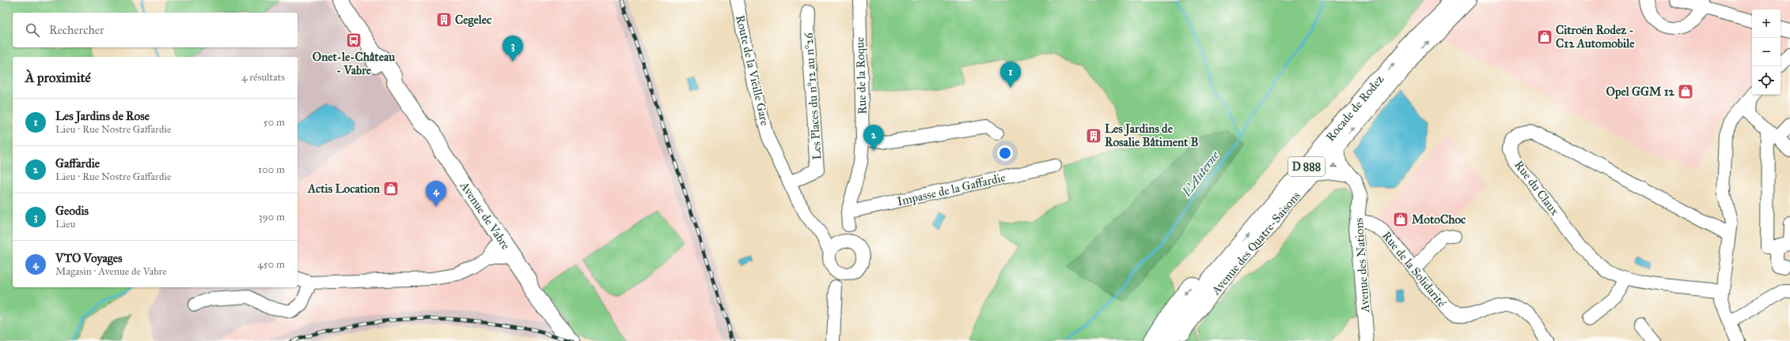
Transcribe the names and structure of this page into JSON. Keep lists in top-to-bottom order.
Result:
{
  "streets": {
    "highway": ["Rocade de Rodez", "D 888"],
    "main road": ["Avenue de Vabre"],
    "street": [
      "Route de la Vieille Gare",
      "Rue de la Roque",
      "Les Places du n°12 au n°26",
      "Rue du Claux",
      "Impasse de la Gaffardie",
      "Avenue des Quatre-Saisons",
      "Avenue des Nations",
      "Rue de la Solidarité"
    ]
  },
  "crossings": [
    ["Route de la Vieille Gare", "Rue de la Roque"],
    ["Route de la Vieille Gare", "Les Places du n°12 au n°26"],
    ["Rue de la Roque", "Impasse de la Gaffardie"],
    ["Avenue des Quatre-Saisons", "Avenue des Nations"],
    ["Avenue des Nations", "Rue de la Solidarité"]
  ],
  "one_way": ["Avenue des Quatre-Saisons"],
  "water": ["L'Auterne"],
  "places": {
    "building": ["Cegelec", "Les Jardins de Rosalie Bâtiment B"],
    "shop": [
      "Citroën Rodez - C12 Automobile",
      "Opel GGM 12",
      "Actis Location",
      "MotoChoc"
    ],
    "bus stop": ["Onet-le-Château - Vabre"]
  },
  "page": {
    "map_buttons": ["+", "−"],
    "search": "Rechercher",
    "pins": [
      "3",
      "1",
      "2",
      "4"
    ],
    "heading": ["À proximité", "4 résultats"],
    "list": [
      {
        "mark": "1",
        "name": "Les Jardins de Rose",
        "note": "Lieu · Rue Nostre Gaffardie",
        "value": "50 m"
      },
      {
        "mark": "2",
        "name": "Gaffardie",
        "note": "Lieu · Rue Nostre Gaffardie",
        "value": "100 m"
      },
      {
        "mark": "3",
        "name": "Geodis",
        "note": "Lieu",
        "value": "390 m"
      },
      {
        "mark": "4",
        "name": "VTO Voyages",
        "note": "Magasin · Avenue de Vabre",
        "value": "450 m"
      }
    ]
  }
}
